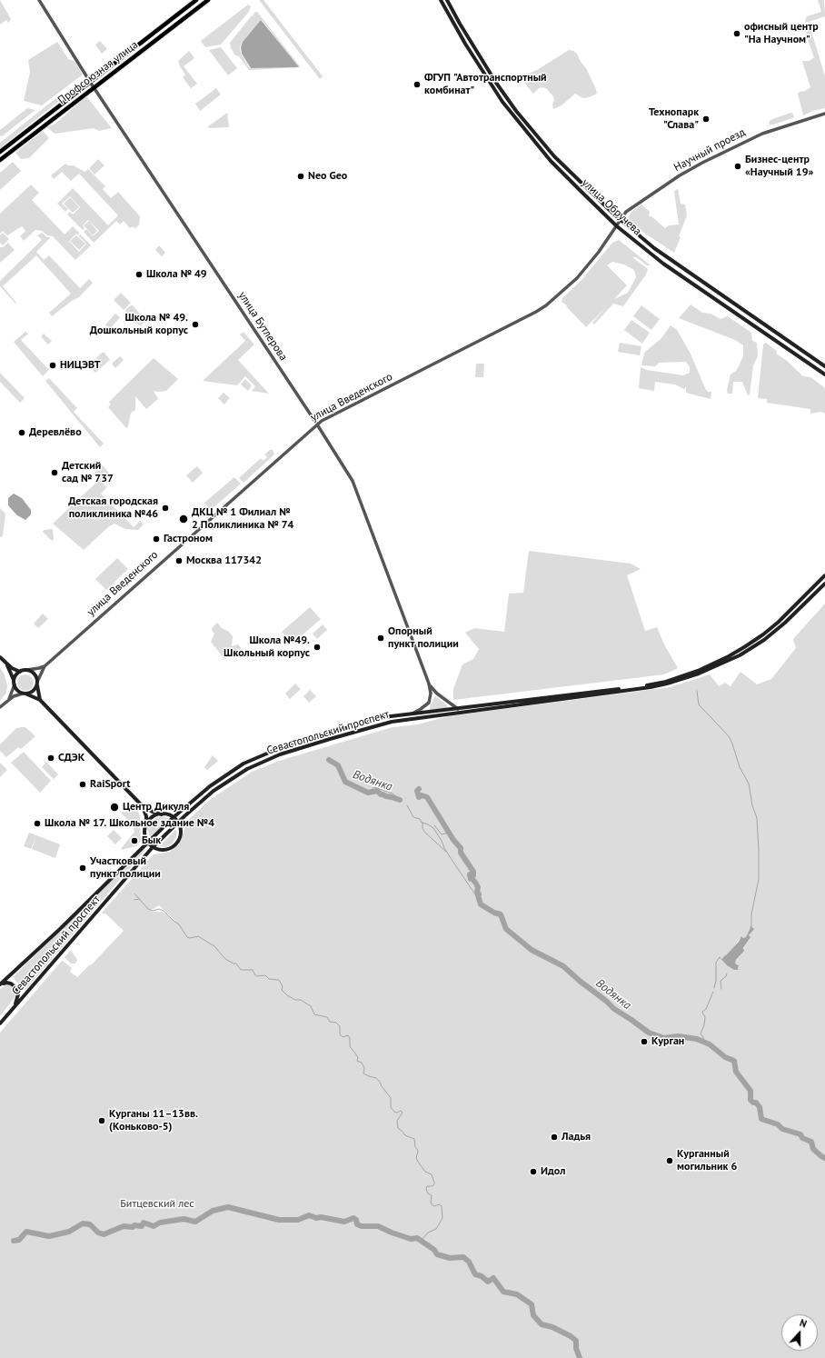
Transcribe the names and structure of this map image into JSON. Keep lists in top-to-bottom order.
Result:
{
  "streets": {
    "main road": ["Профсоюзная улица", "улица Обручева", "Севастопольский проспект"],
    "street": ["Научный проезд", "улица Бутлерова", "улица Введенского"]
  },
  "crossings": [
    ["Профсоюзная улица", "улица Бутлерова"],
    ["Научный проезд", "улица Обручева"],
    ["Научный проезд", "улица Введенского"],
    ["улица Обручева", "улица Введенского"],
    ["улица Бутлерова", "улица Введенского"],
    ["улица Бутлерова", "Севастопольский проспект"]
  ],
  "water": ["Водянка"],
  "parks": ["Битцевский лес"],
  "places": [
    "офисный центр \"На Научном\"",
    "ФГУП \"Автотранспортный комбинат\"",
    "Технопарк \"Слава\"",
    "Бизнес-центр «Научный 19»",
    "Neo Geo",
    "Школа № 49",
    "Школа № 49. Дошкольный корпус",
    "НИЦЭВТ",
    "Деревлёво",
    "Детский сад № 737",
    "Детская городская поликлиника №46",
    "ДКЦ № 1 Филиал № 2 Поликлиника № 74",
    "Гастроном",
    "Москва 117342",
    "Опорный пункт полиции",
    "Школа №49. Школьный корпус",
    "СДЭК",
    "RaiSport",
    "Центр Дикуля",
    "Школа № 17. Школьное здание №4",
    "Бык",
    "Участковый пункт полиции",
    "Курган",
    "Курганы 11–13вв. (Коньково-5)",
    "Ладья",
    "Курганный могильник 6",
    "Идол"
  ],
  "north": "top"
}
